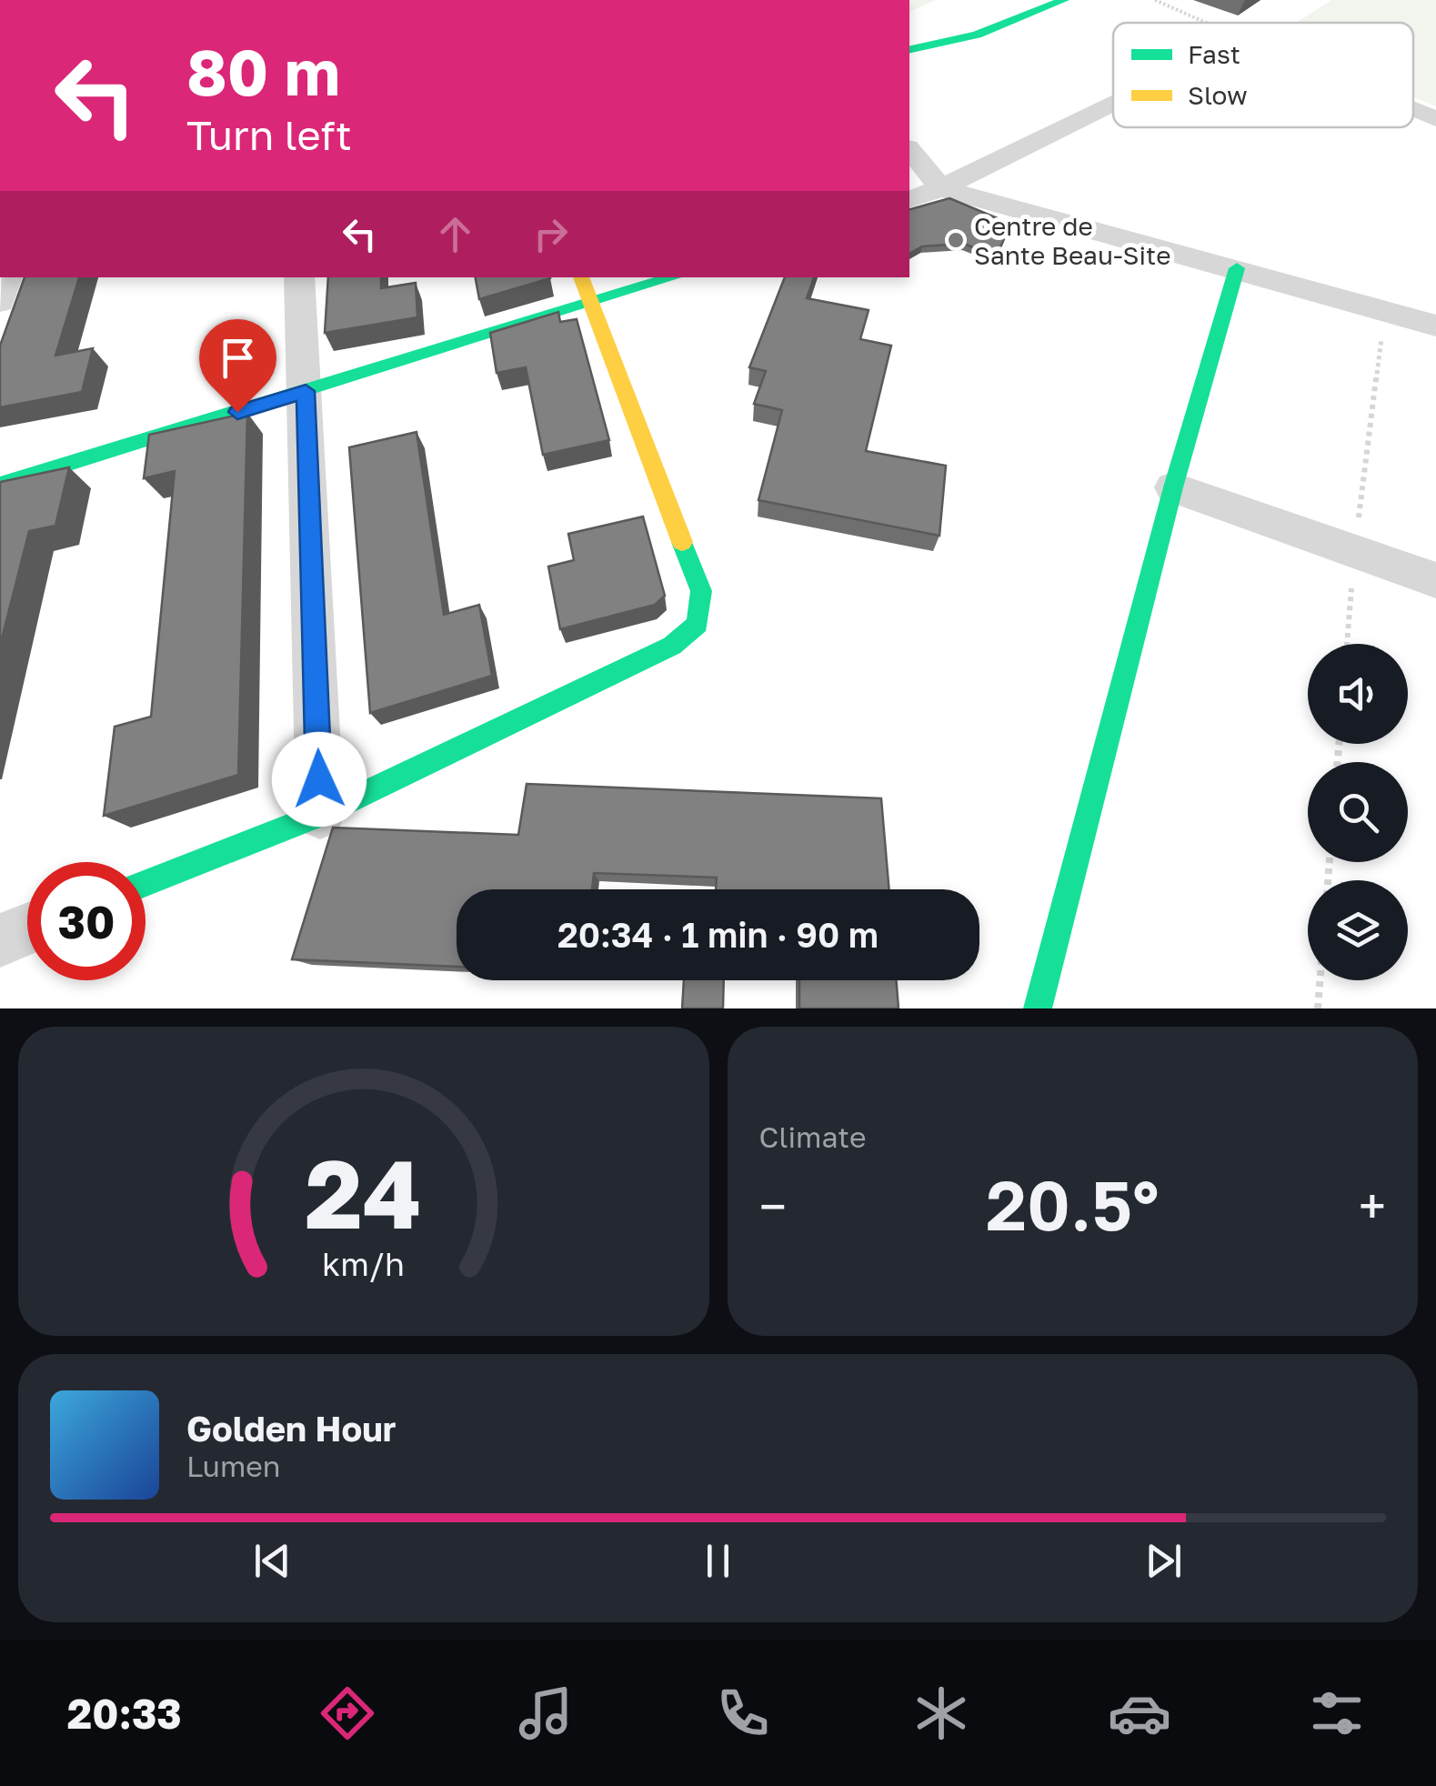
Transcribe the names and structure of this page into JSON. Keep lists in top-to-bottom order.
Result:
{
  "places": ["Centre de Sante Beau-Site"],
  "legend": ["Fast", "Slow"],
  "page": {
    "turn": ["80 m", "Turn left"],
    "limit": "30",
    "trip": "20:34 · 1 min · 90 m",
    "tile": "Climate",
    "heat": ["−", "20.5°", "+"],
    "song": ["Golden Hour", "Lumen"],
    "tabs": "20:33",
    "gauge": ["24", "km/h"]
  }
}
